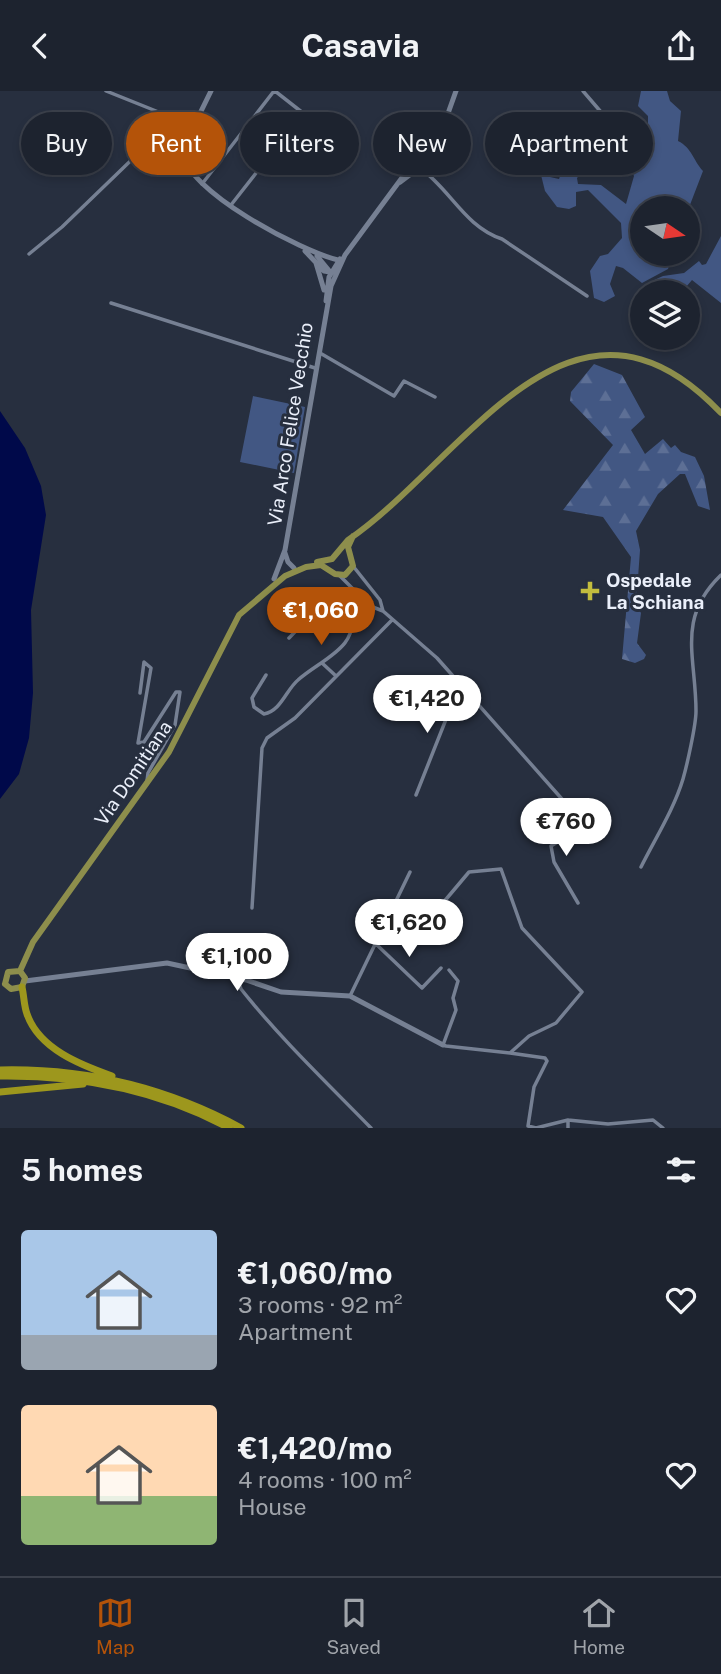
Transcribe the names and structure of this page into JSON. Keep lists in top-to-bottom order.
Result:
{
  "streets": {
    "main road": ["Via Domitiana"],
    "street": ["Via Arco Felice Vecchio"]
  },
  "crossings": [
    ["Via Arco Felice Vecchio", "Via Domitiana"]
  ],
  "places": {
    "health": ["Ospedale La Schiana"]
  },
  "north": "right",
  "page": {
    "header": "Casavia",
    "chip": [
      "Buy",
      "Rent",
      "Filters",
      "New",
      "Apartment"
    ],
    "price": [
      "€1,060",
      "€1,420",
      "€760",
      "€1,620",
      "€1,100"
    ],
    "heading": "5 homes",
    "list": [
      {
        "name": "€1,060/mo",
        "note": "3 rooms · 92 m² · Apartment"
      },
      {
        "name": "€1,420/mo",
        "note": "4 rooms · 100 m² · House"
      }
    ],
    "tabs": ["Map", "Saved", "Home"]
  }
}
